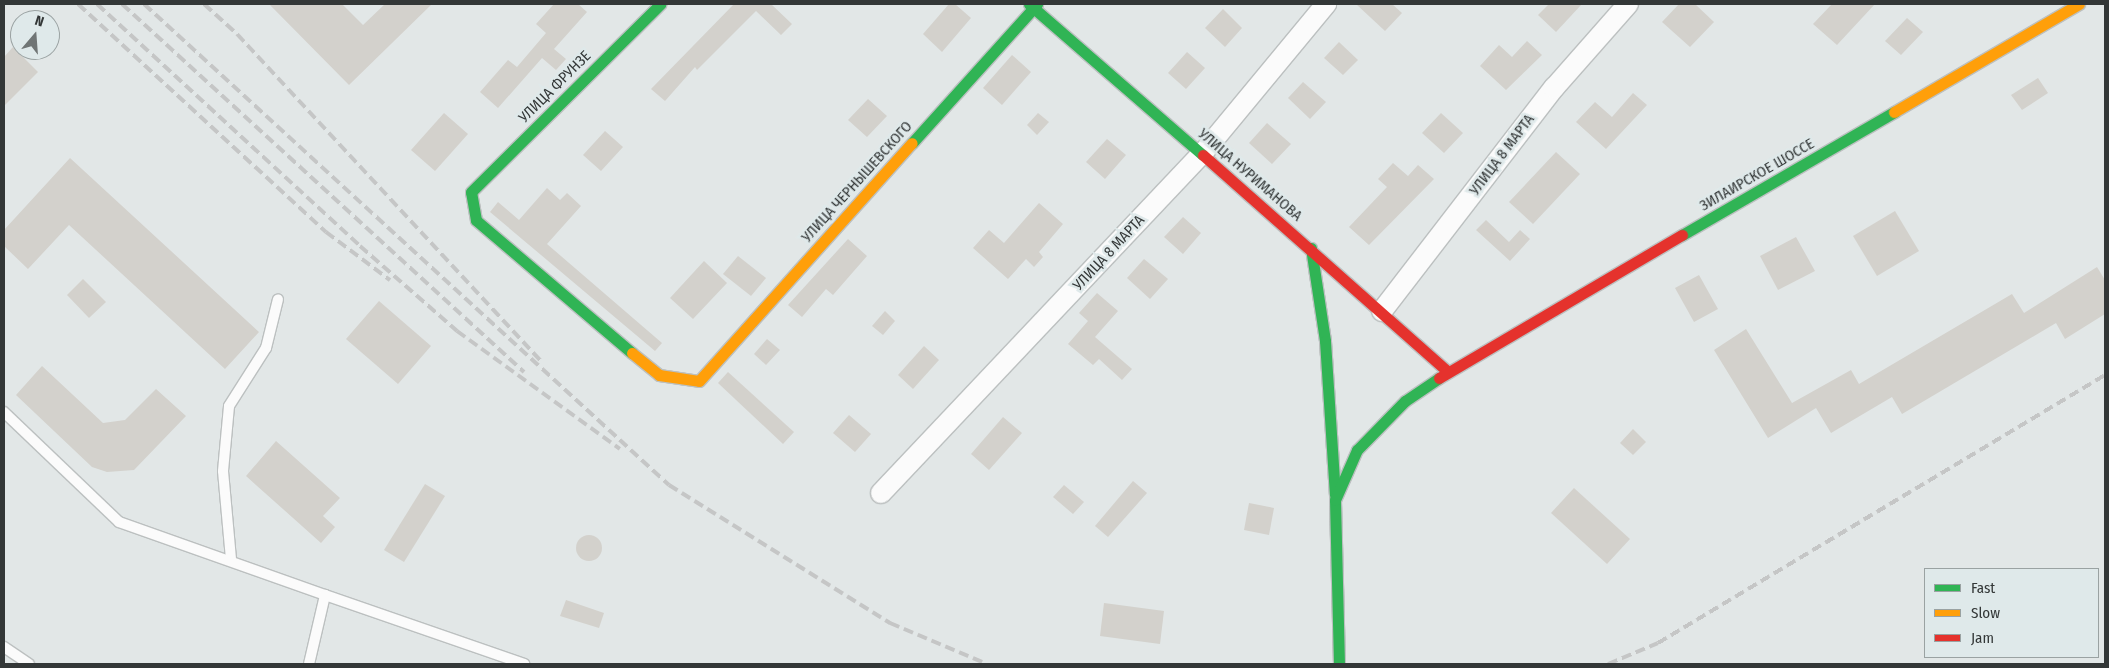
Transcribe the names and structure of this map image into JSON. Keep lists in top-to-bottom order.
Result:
{
  "streets": {
    "main road": [
      "УЛИЦА ФРУНЗЕ",
      "УЛИЦА НУРИМАНОВА",
      "ЗИЛАИРСКОЕ ШОССЕ",
      "УЛИЦА ЧЕРНЫШЕВСКОГО"
    ],
    "street": ["УЛИЦА 8 МАРТА"]
  },
  "crossings": [
    ["УЛИЦА ФРУНЗЕ", "УЛИЦА ЧЕРНЫШЕВСКОГО"],
    ["УЛИЦА 8 МАРТА", "УЛИЦА НУРИМАНОВА"],
    ["УЛИЦА НУРИМАНОВА", "ЗИЛАИРСКОЕ ШОССЕ"],
    ["УЛИЦА НУРИМАНОВА", "УЛИЦА ЧЕРНЫШЕВСКОГО"]
  ],
  "legend": ["Fast", "Slow", "Jam"],
  "north": "top"
}
